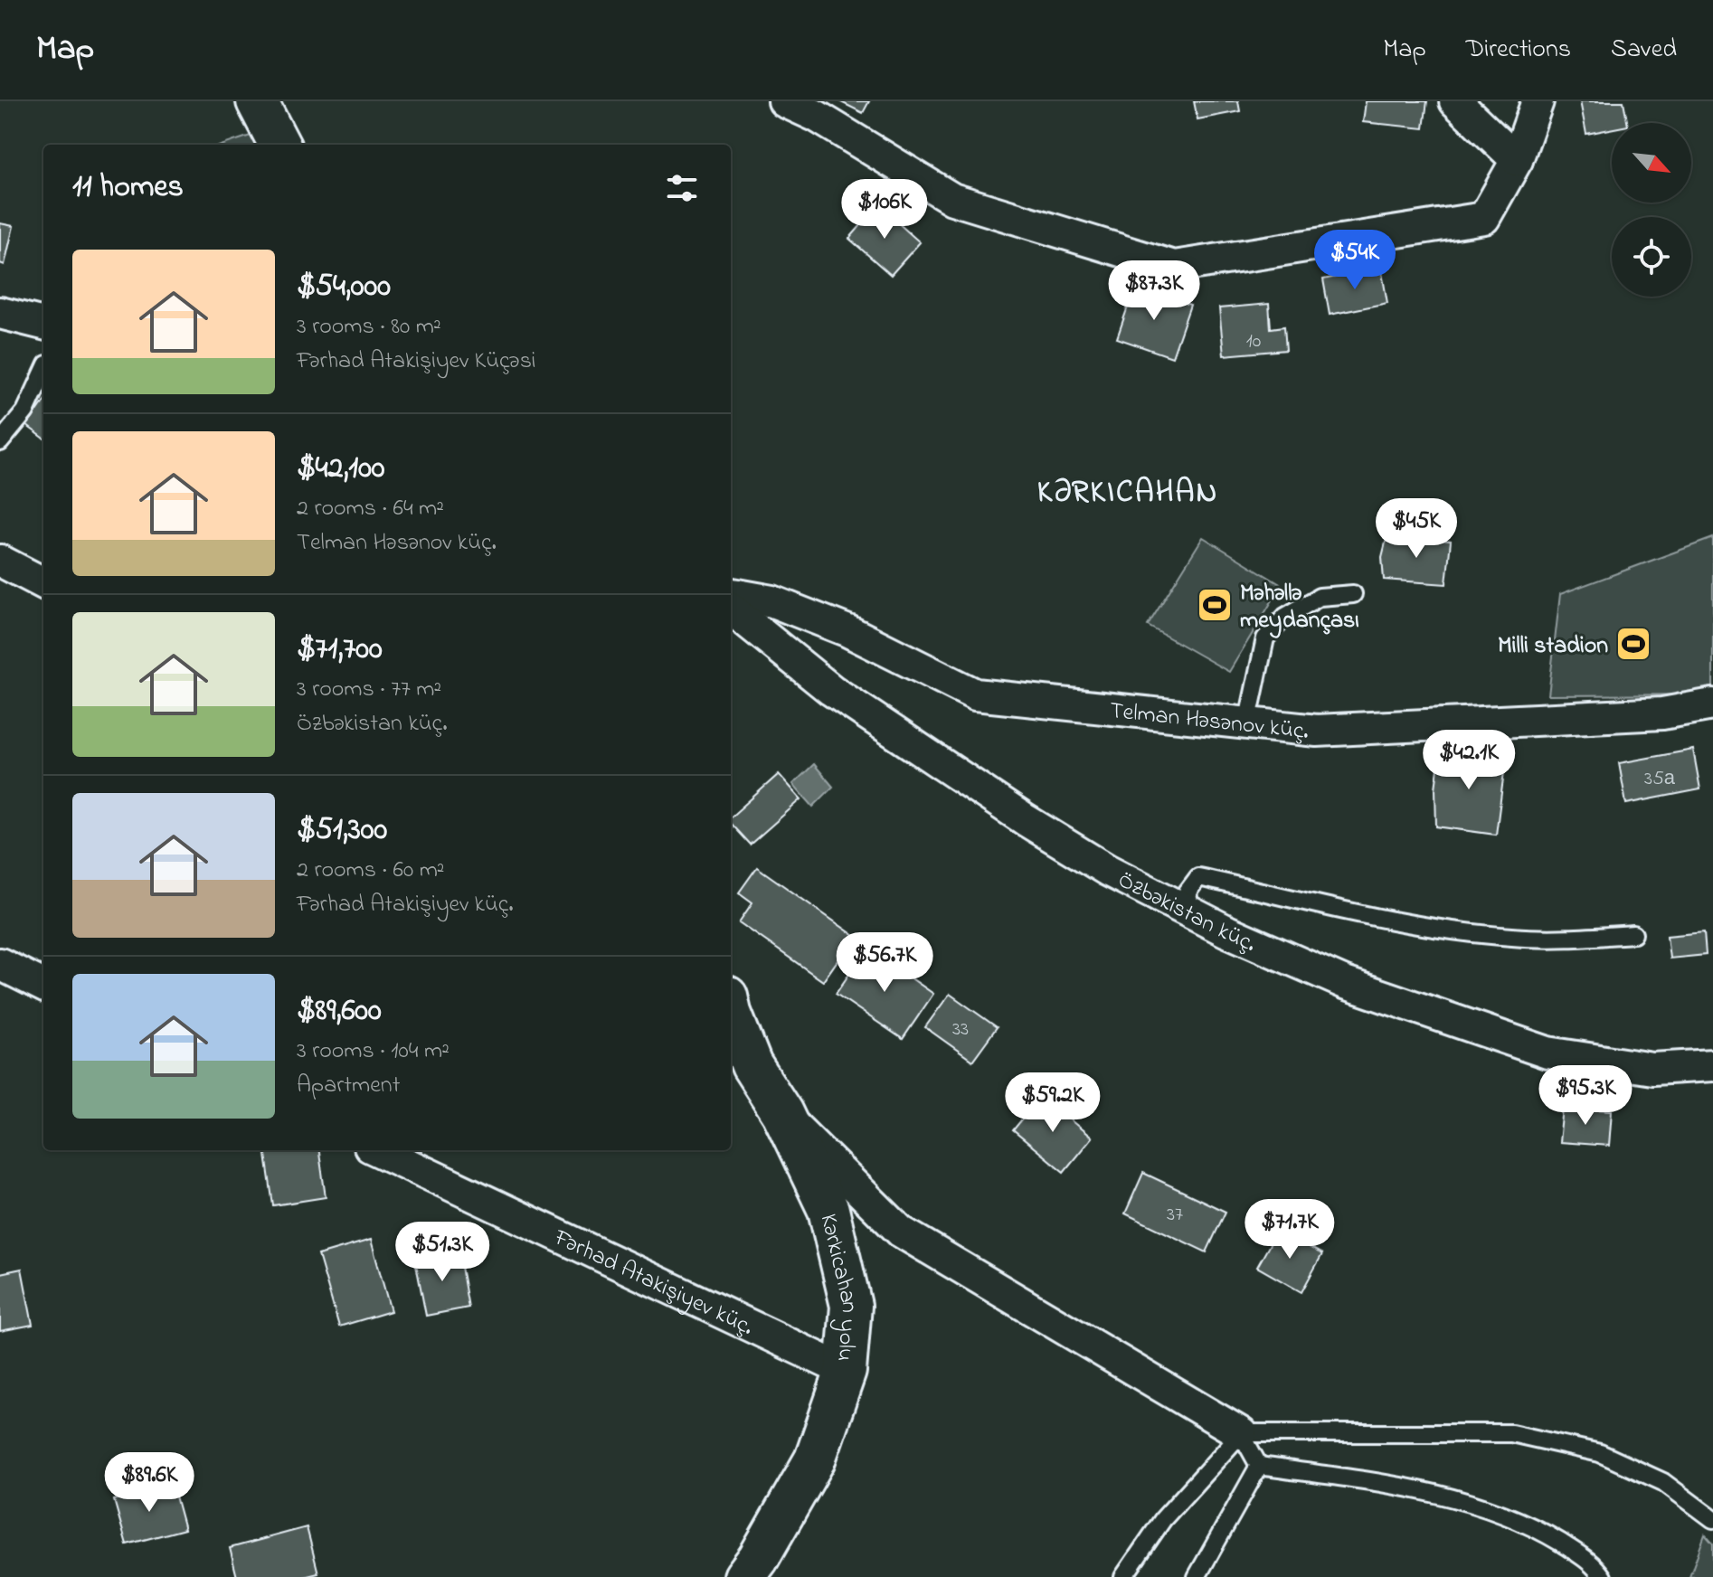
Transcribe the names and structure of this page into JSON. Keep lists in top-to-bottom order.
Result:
{
  "streets": {
    "street": [
      "Telman Həsənov küç.",
      "Özbəkistan küç.",
      "Fərhad Atakişiyev küç.",
      "Kərkicahan yolu"
    ]
  },
  "crossings": [
    ["Fərhad Atakişiyev küç.", "Kərkicahan yolu"]
  ],
  "districts": ["KƏRKICAHAN"],
  "places": {
    "sports": ["Məhəllə meydançası", "Milli stadion"]
  },
  "house_numbers": [
    "10",
    "35а",
    "33",
    "37"
  ],
  "north": "bottom right",
  "page": {
    "header": "Map",
    "nav": ["Map", "Directions", "Saved"],
    "heading": "11 homes",
    "price": [
      "$106K",
      "$54K",
      "$87.3K",
      "$45K",
      "$42.1K",
      "$56.7K",
      "$95.3K",
      "$59.2K",
      "$71.7K",
      "$51.3K",
      "$89.6K"
    ],
    "list": [
      {
        "name": "$54,000",
        "note": "3 rooms · 80 m² · Fərhad Atakişiyev Küçəsi"
      },
      {
        "name": "$42,100",
        "note": "2 rooms · 64 m² · Telman Həsənov küç."
      },
      {
        "name": "$71,700",
        "note": "3 rooms · 77 m² · Özbəkistan küç."
      },
      {
        "name": "$51,300",
        "note": "2 rooms · 60 m² · Fərhad Atakişiyev küç."
      },
      {
        "name": "$89,600",
        "note": "3 rooms · 104 m² · Apartment"
      }
    ]
  }
}
